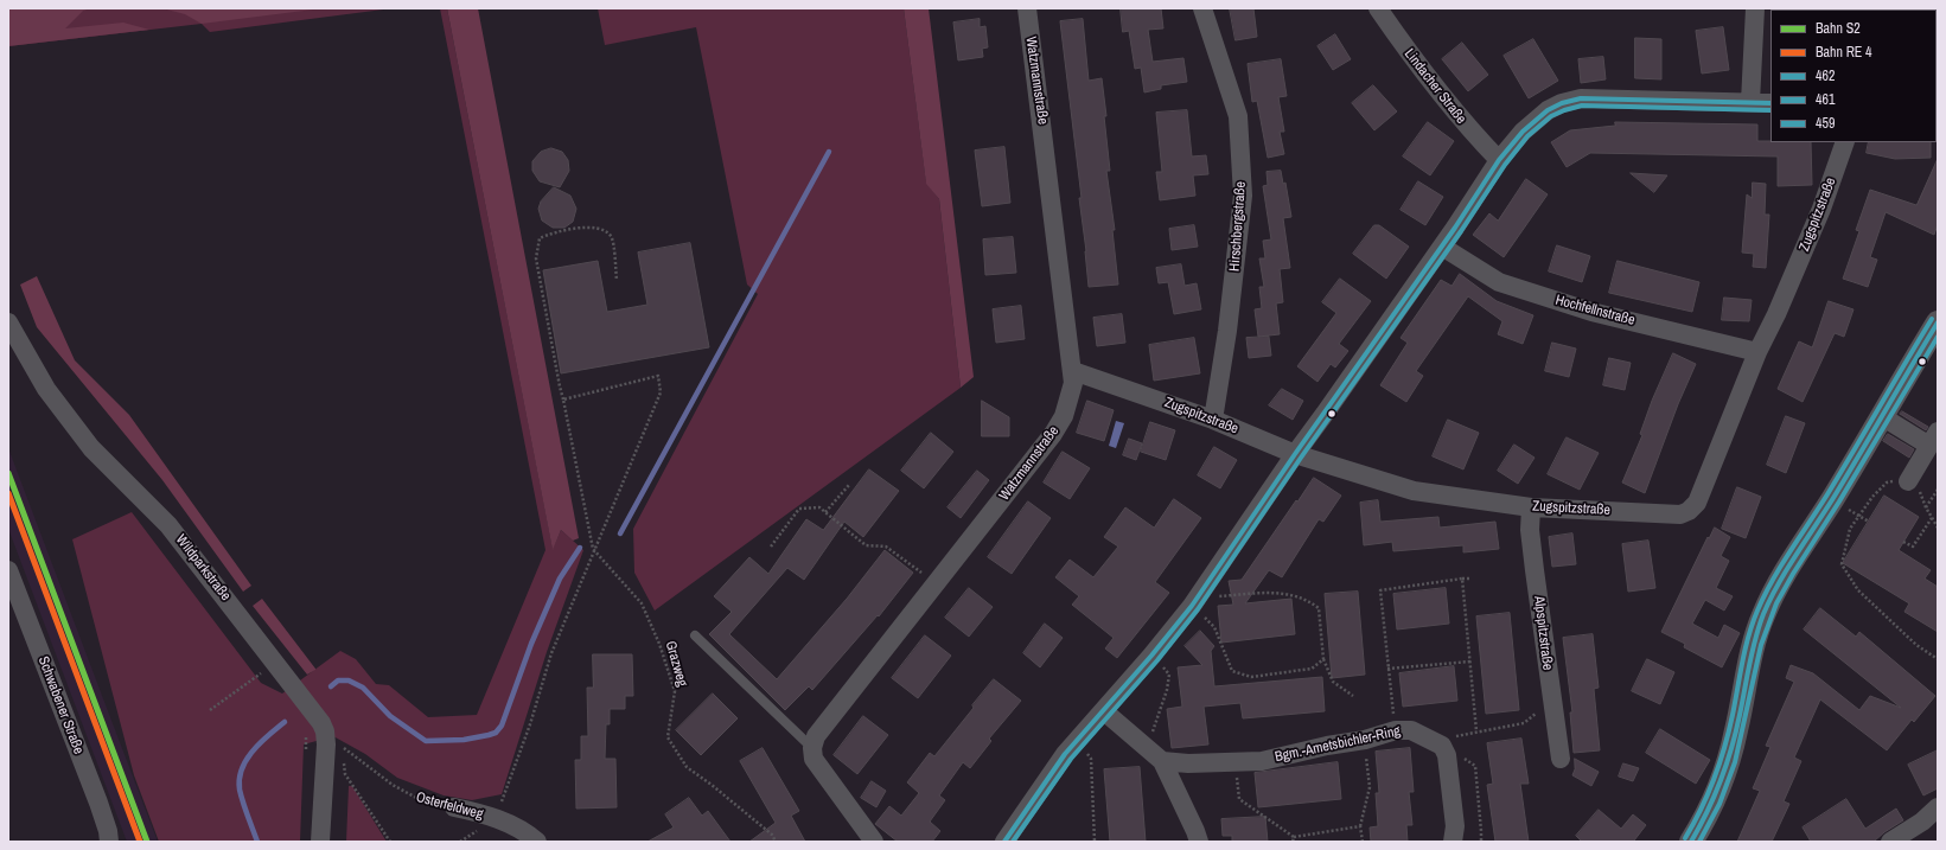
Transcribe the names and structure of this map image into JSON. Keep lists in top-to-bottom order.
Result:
{
  "streets": {
    "street": [
      "Watzmannstraße",
      "Lindacher Straße",
      "Zugspitzstraße",
      "Hirschbergstraße",
      "Hochfellnstraße",
      "Wildparkstraße",
      "Alpspitzstraße",
      "Schwabener Straße",
      "Bgm.-Ametsbichler-Ring",
      "Osterfeldweg"
    ],
    "path": ["Grazweg"]
  },
  "crossings": [
    ["Watzmannstraße", "Zugspitzstraße"],
    ["Zugspitzstraße", "Hirschbergstraße"],
    ["Zugspitzstraße", "Hochfellnstraße"],
    ["Zugspitzstraße", "Alpspitzstraße"]
  ],
  "lines": [
    "transit line 462",
    "transit line 461",
    "transit line 459",
    "rail line S2"
  ],
  "legend": [
    "Bahn S2",
    "Bahn RE 4",
    "462",
    "461",
    "459"
  ]
}
